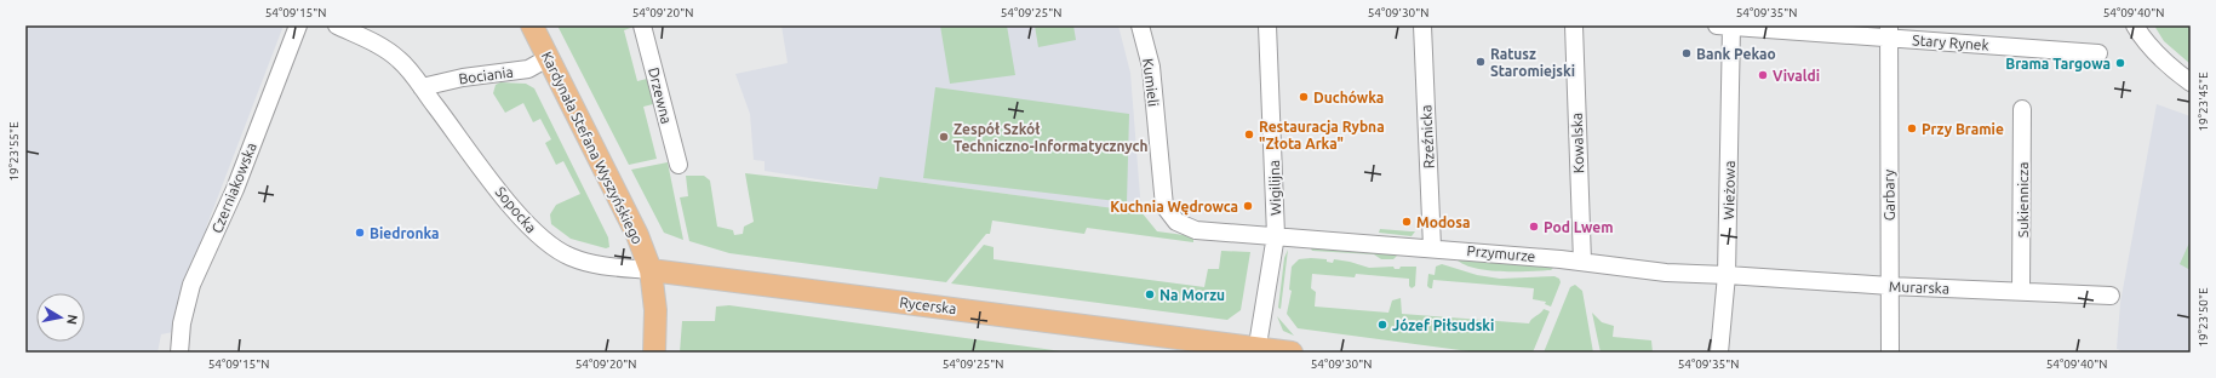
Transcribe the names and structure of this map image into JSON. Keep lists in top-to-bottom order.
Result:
{
  "streets": {
    "main road": ["Kardynała Stefana Wyszyńskiego", "Rycerska"],
    "street": [
      "Stary Rynek",
      "Bociania",
      "Kumieli",
      "Drzewna",
      "Rzeźnicka",
      "Kowalska",
      "Czerniakowska",
      "Wigilijna",
      "Wieżowa",
      "Garbary",
      "Sukiennicza",
      "Sopocka",
      "Przymurze",
      "Murarska"
    ]
  },
  "crossings": [
    ["Stary Rynek", "Wieżowa"],
    ["Stary Rynek", "Garbary"],
    ["Bociania", "Kardynała Stefana Wyszyńskiego"],
    ["Bociania", "Sopocka"],
    ["Kumieli", "Wigilijna"],
    ["Kumieli", "Przymurze"],
    ["Rzeźnicka", "Przymurze"],
    ["Kowalska", "Przymurze"],
    ["Kardynała Stefana Wyszyńskiego", "Sopocka"],
    ["Kardynała Stefana Wyszyńskiego", "Rycerska"],
    ["Wigilijna", "Przymurze"],
    ["Wigilijna", "Rycerska"],
    ["Wieżowa", "Przymurze"],
    ["Wieżowa", "Murarska"],
    ["Garbary", "Murarska"],
    ["Sukiennicza", "Murarska"],
    ["Sopocka", "Rycerska"],
    ["Przymurze", "Murarska"]
  ],
  "places": [
    "Bank Pekao",
    "Ratusz Staromiejski",
    "Brama Targowa",
    "Vivaldi",
    "Duchówka",
    "Przy Bramie",
    "Restauracja Rybna \"Złota Arka\"",
    "Zespół Szkół Techniczno-Informatycznych",
    "Kuchnia Wędrowca",
    "Modosa",
    "Pod Lwem",
    "Biedronka",
    "Na Morzu",
    "Józef Piłsudski"
  ],
  "north": "right",
  "coordinates": [
    "54°09'15\"N",
    "54°09'20\"N",
    "54°09'25\"N",
    "54°09'30\"N",
    "54°09'35\"N",
    "54°09'40\"N",
    "19°23'45\"E",
    "19°23'55\"E",
    "19°23'50\"E"
  ]
}
